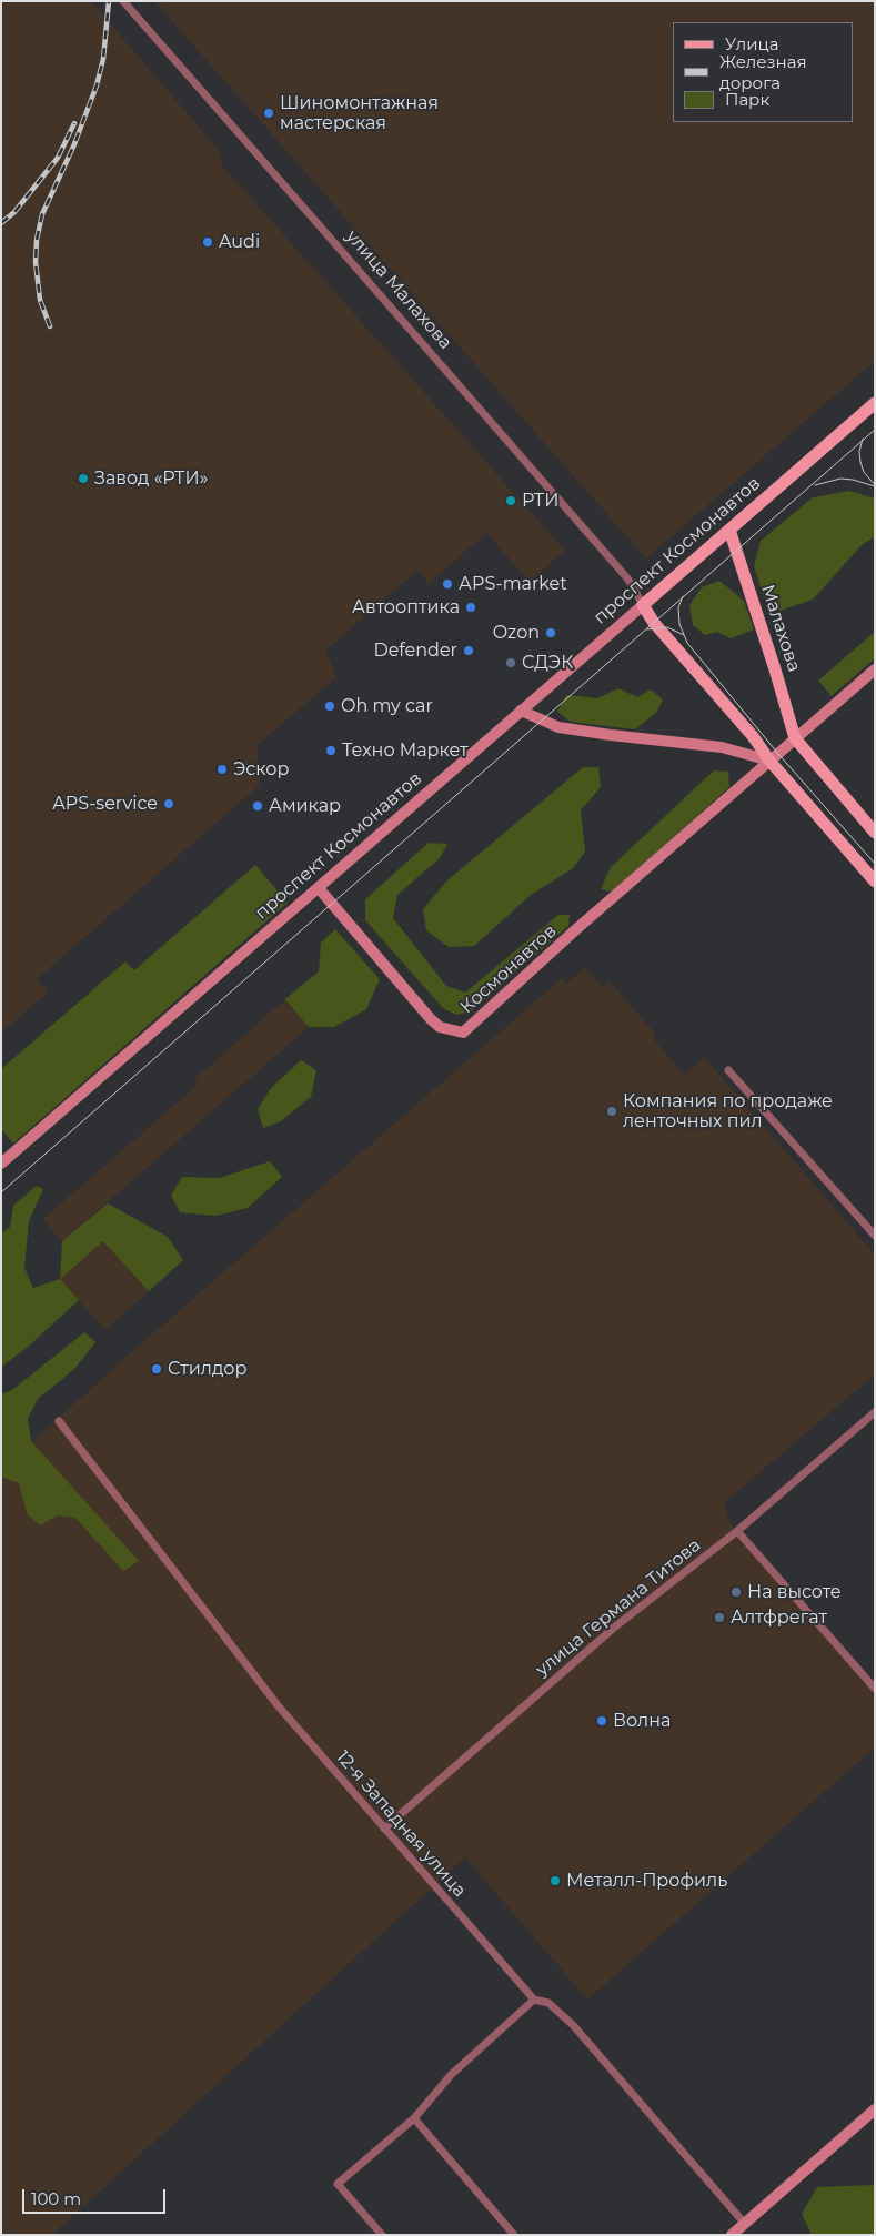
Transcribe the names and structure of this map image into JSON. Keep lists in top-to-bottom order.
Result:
{
  "streets": {
    "main road": ["проспект Космонавтов", "Малахова", "Космонавтов"],
    "street": ["улица Малахова", "улица Германа Титова", "12-я Западная улица"]
  },
  "crossings": [
    ["улица Малахова", "проспект Космонавтов"],
    ["проспект Космонавтов", "Малахова"],
    ["проспект Космонавтов", "Космонавтов"],
    ["улица Германа Титова", "12-я Западная улица"]
  ],
  "places": [
    "Шиномонтажная мастерская",
    "Audi",
    "Завод «РТИ»",
    "РТИ",
    "АPS-market",
    "Автооптика",
    "Ozon",
    "Defender",
    "СДЭК",
    "Oh my car",
    "Техно Маркет",
    "Эскор",
    "APS-service",
    "Амикар",
    "Компания по продаже ленточных пил",
    "Стилдор",
    "На высоте",
    "Алтфрегат",
    "Волна",
    "Металл-Профиль"
  ],
  "legend": ["Улица", "Железная дорога", "Парк"],
  "scale_bar": "100 m"
}
